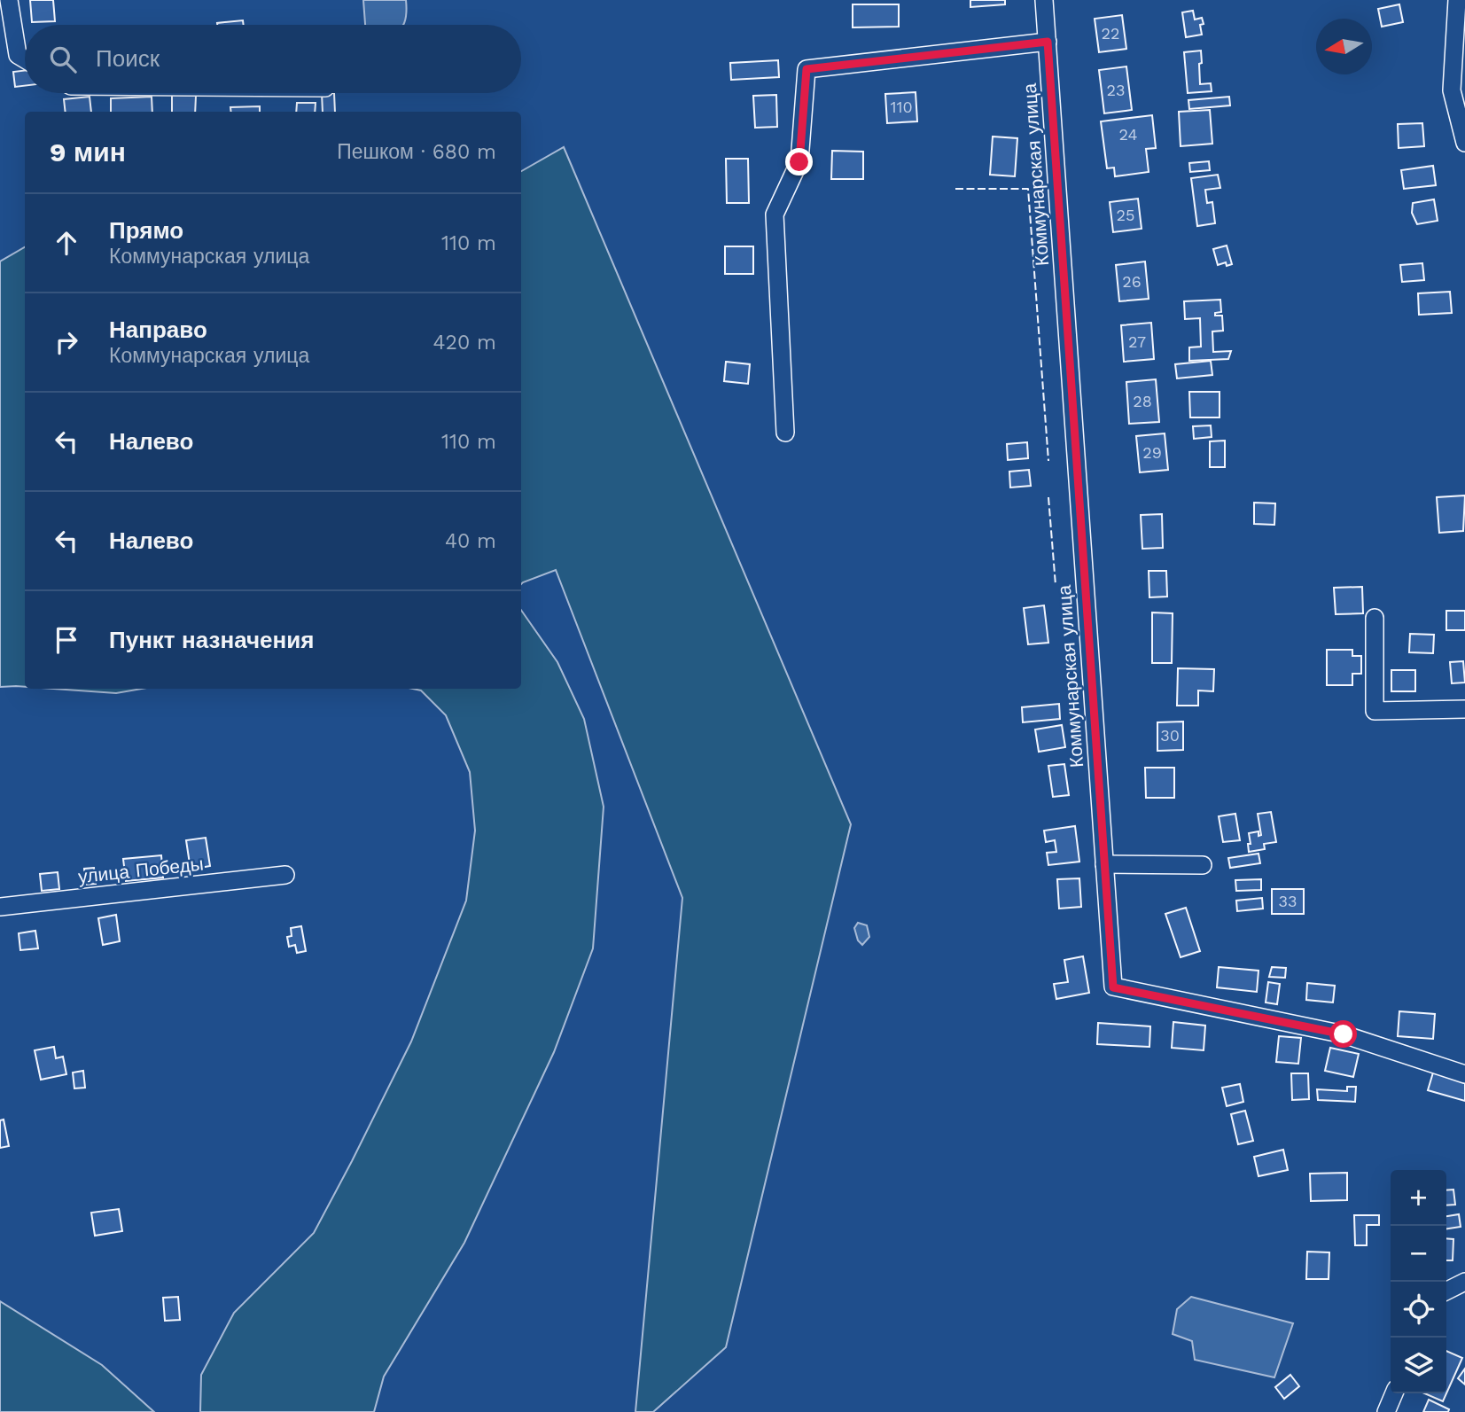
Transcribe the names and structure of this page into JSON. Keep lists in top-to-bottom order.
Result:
{
  "streets": {
    "street": ["Коммунарская улица", "улица Победы"]
  },
  "house_numbers": [
    "22",
    "23",
    "110",
    "24",
    "25",
    "26",
    "27",
    "28",
    "29",
    "30",
    "33"
  ],
  "north": "left",
  "page": {
    "search": "Поиск",
    "heading": ["9 мин", "Пешком · 680 m"],
    "list": [
      ["Прямо", "Коммунарская улица", "110 m"],
      ["Направо", "Коммунарская улица", "420 m"],
      ["Налево", "110 m"],
      ["Налево", "40 m"],
      "Пункт назначения"
    ],
    "map_buttons": ["+", "−"]
  }
}
